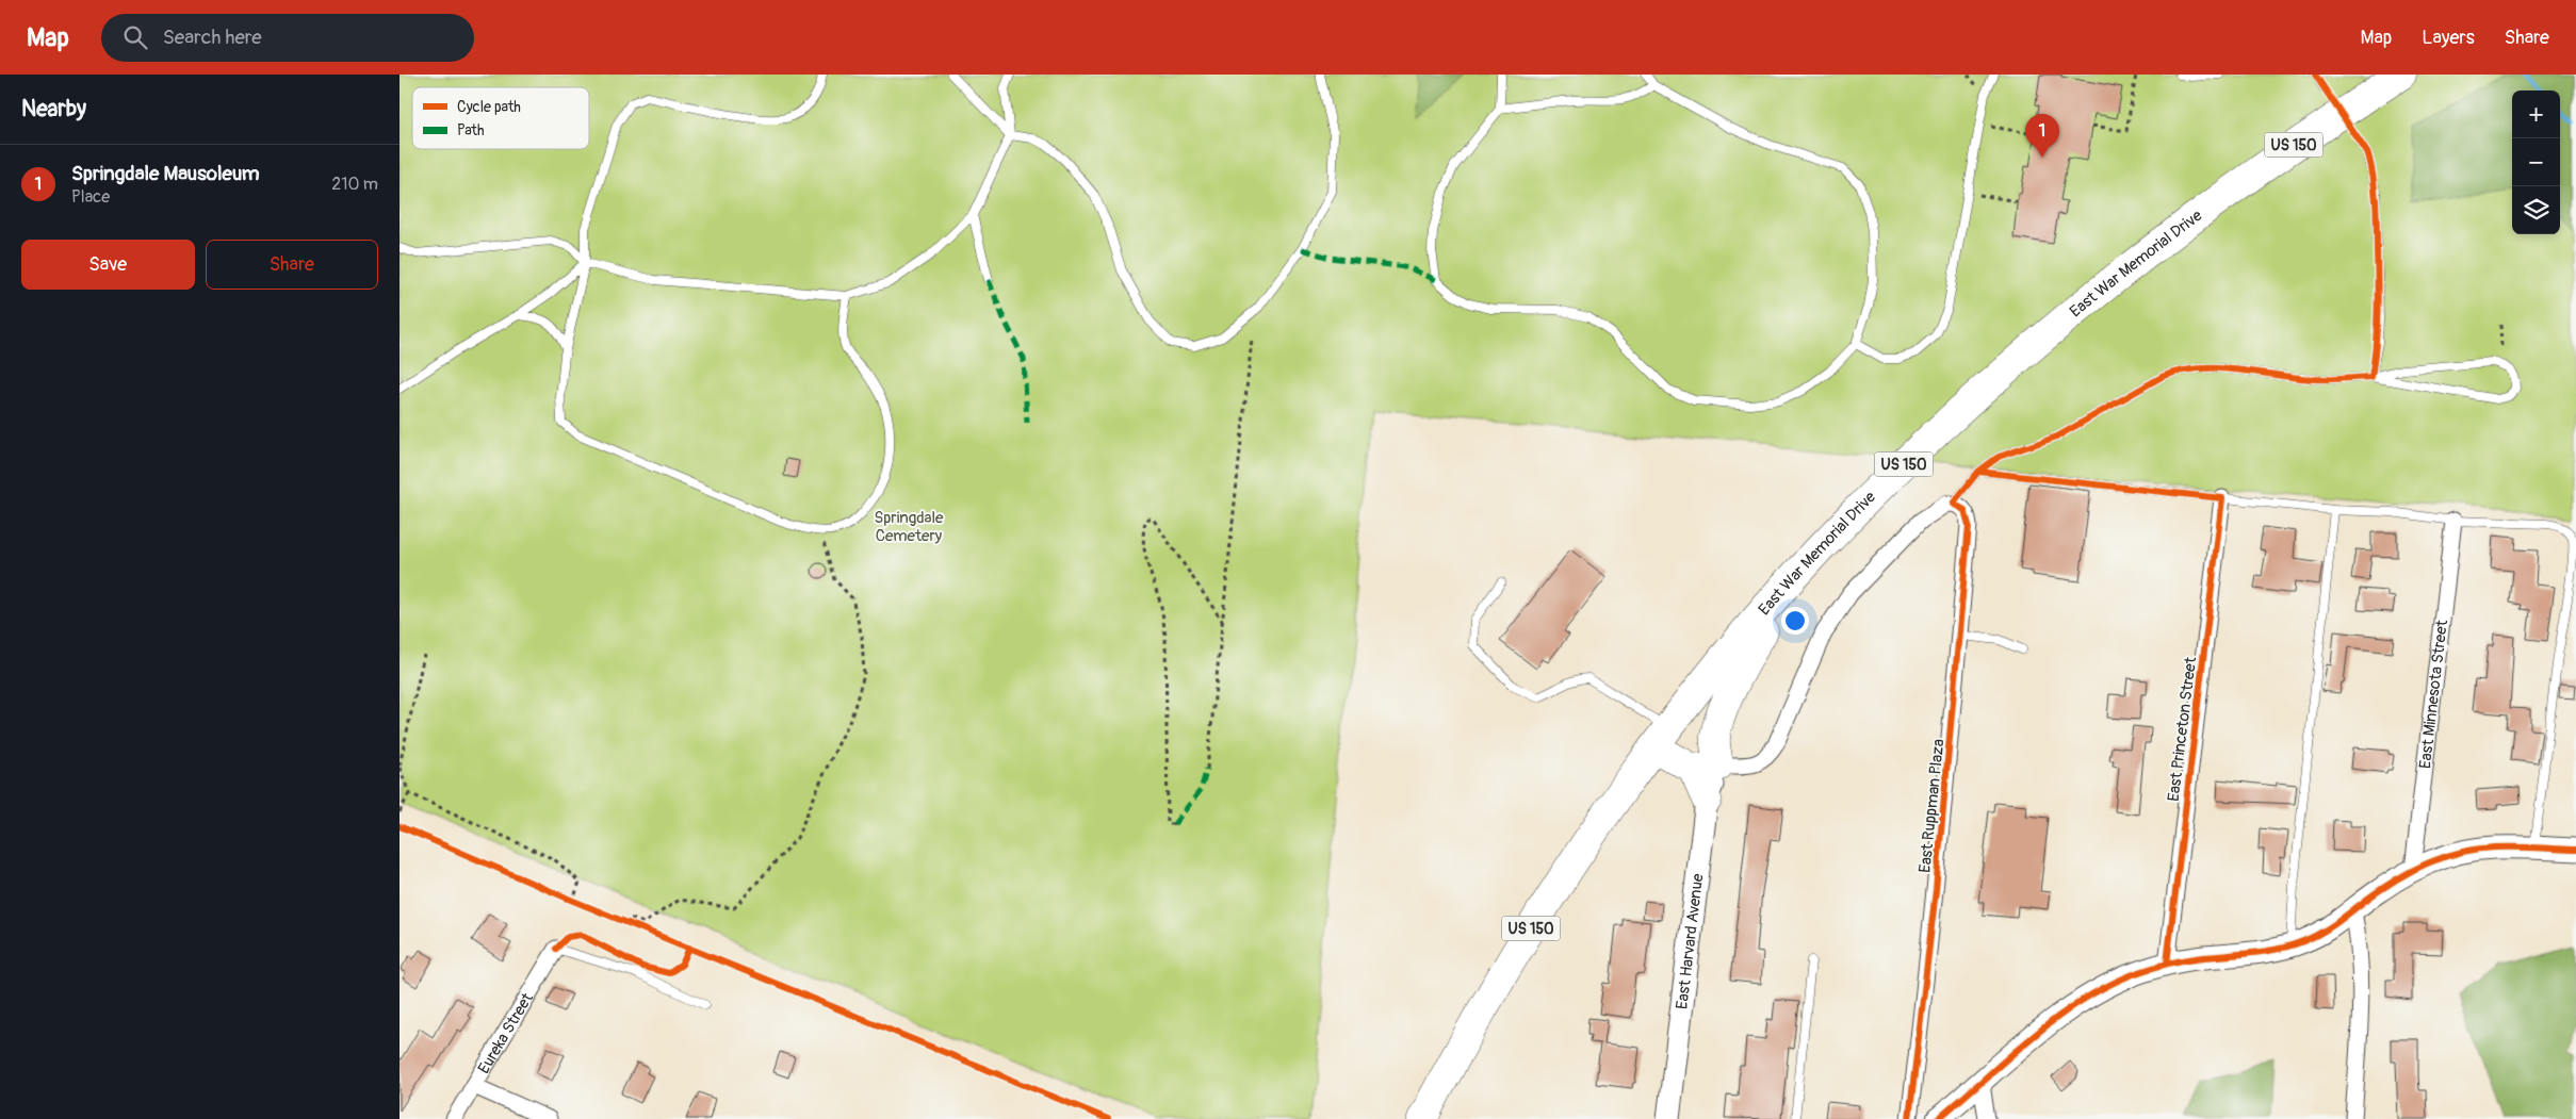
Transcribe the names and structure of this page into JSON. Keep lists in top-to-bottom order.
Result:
{
  "streets": {
    "highway": ["US 150", "East War Memorial Drive"],
    "street": [
      "East Minnesota Street",
      "East Princeton Street",
      "East Ruppman Plaza",
      "East Harvard Avenue",
      "Eureka Street"
    ]
  },
  "parks": ["Springdale Cemetery"],
  "legend": ["Cycle path", "Path"],
  "page": {
    "header": "Map",
    "search": "Search here",
    "nav": ["Map", "Layers", "Share"],
    "heading": "Nearby",
    "map_buttons": ["+", "−"],
    "pins": "1",
    "list": [
      {
        "mark": "1",
        "name": "Springdale Mausoleum",
        "note": "Place",
        "value": "210 m"
      }
    ],
    "buttons": ["Save", "Share"]
  }
}
